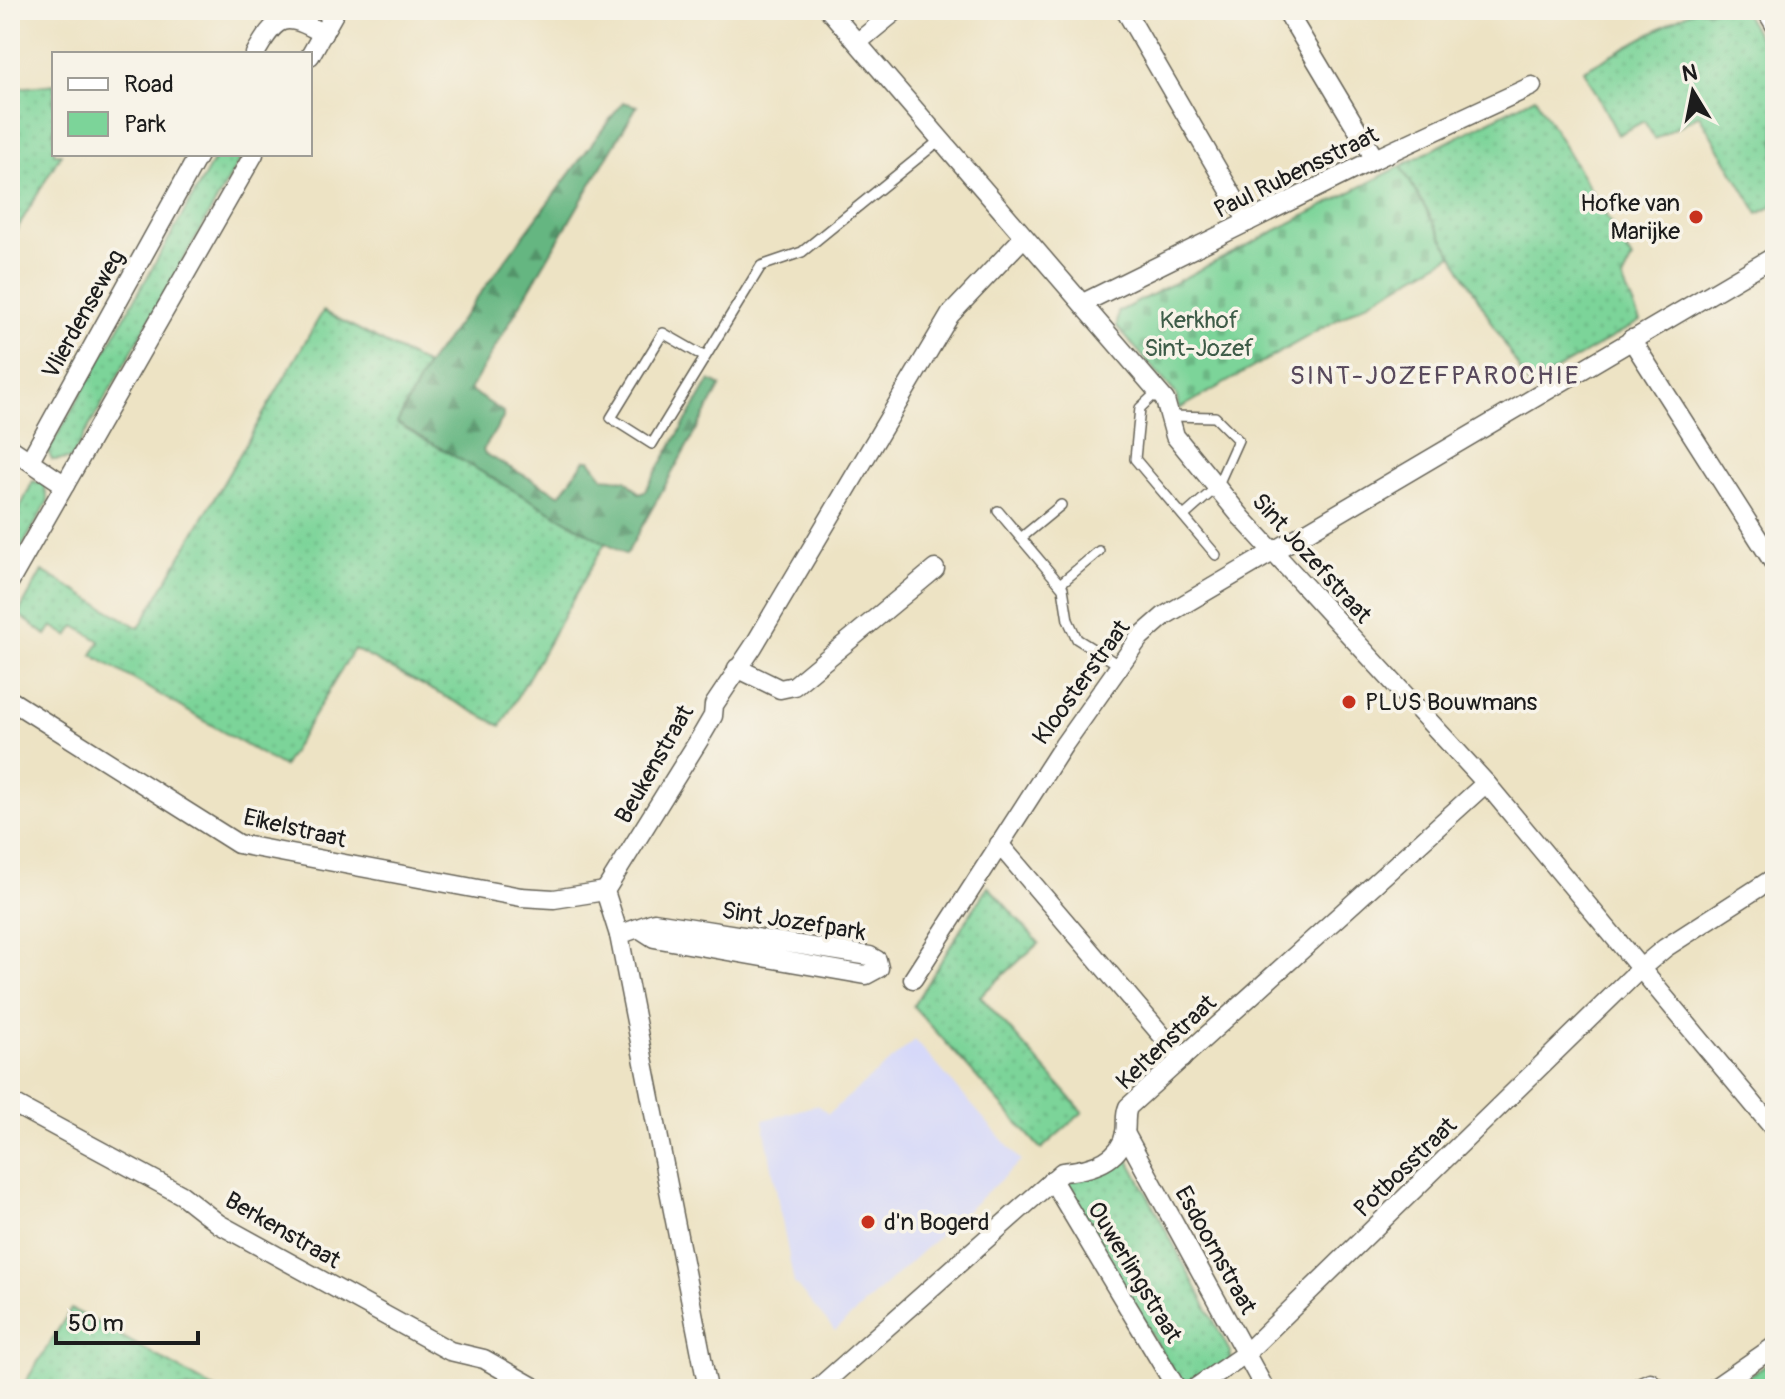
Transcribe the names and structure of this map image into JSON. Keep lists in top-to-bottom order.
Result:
{
  "streets": {
    "street": [
      "Paul Rubensstraat",
      "Vlierdenseweg",
      "Sint Jozefstraat",
      "Kloosterstraat",
      "Beukenstraat",
      "Eikelstraat",
      "Sint Jozefpark",
      "Keltenstraat",
      "Potbosstraat",
      "Berkenstraat",
      "Esdoornstraat",
      "Ouwerlingstraat"
    ]
  },
  "crossings": [
    ["Paul Rubensstraat", "Sint Jozefstraat"],
    ["Sint Jozefstraat", "Kloosterstraat"],
    ["Sint Jozefstraat", "Beukenstraat"],
    ["Sint Jozefstraat", "Keltenstraat"],
    ["Sint Jozefstraat", "Potbosstraat"],
    ["Beukenstraat", "Eikelstraat"],
    ["Keltenstraat", "Esdoornstraat"],
    ["Keltenstraat", "Ouwerlingstraat"],
    ["Potbosstraat", "Esdoornstraat"]
  ],
  "districts": ["SINT-JOZEFPAROCHIE"],
  "parks": ["Kerkhof Sint-Jozef"],
  "places": ["Hofke van Marijke", "PLUS Bouwmans", "d'n Bogerd"],
  "legend": ["Road", "Park"],
  "scale_bar": "50 m",
  "north": "top"
}
